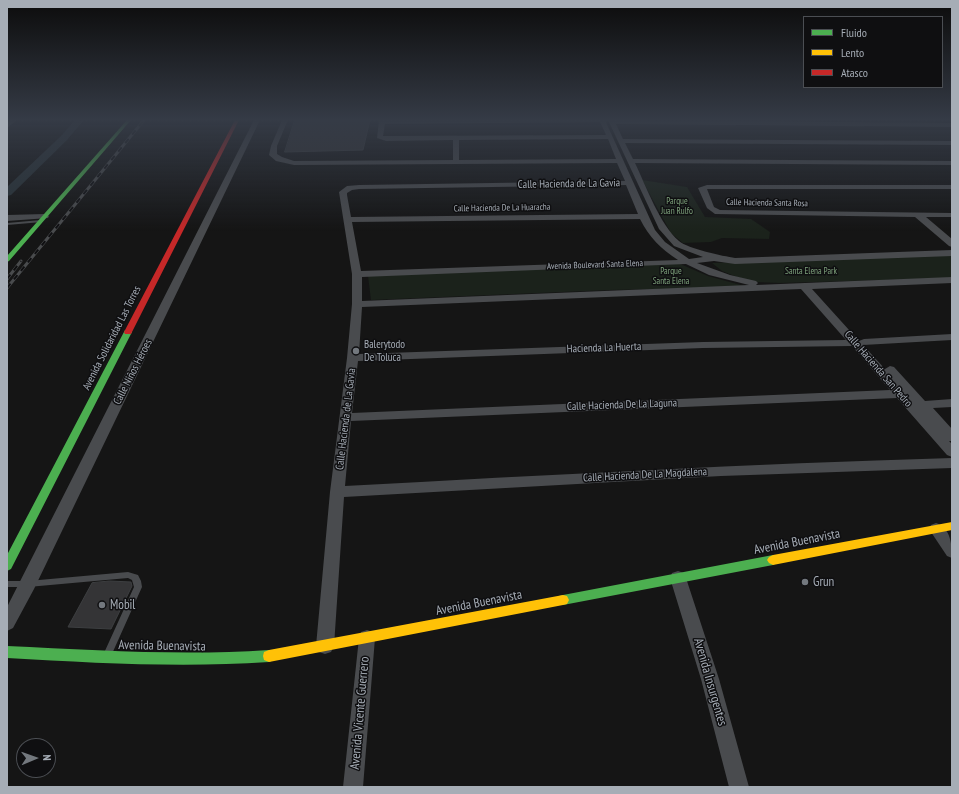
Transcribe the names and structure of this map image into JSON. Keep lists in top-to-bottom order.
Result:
{
  "streets": {
    "main road": ["Avenida Solidaridad Las Torres", "Avenida Buenavista"],
    "street": [
      "Calle Hacienda de La Gavia",
      "Calle Hacienda Santa Rosa",
      "Calle Hacienda De La Huaracha",
      "Avenida Boulevard Santa Elena",
      "Hacienda La Huerta",
      "Calle Hacienda San Pedro",
      "Calle Niños Héroes",
      "Calle Hacienda De La Laguna",
      "Calle Hacienda De La Magdalena",
      "Avenida Insurgentes",
      "Avenida Vicente Guerrero"
    ]
  },
  "crossings": [
    ["Calle Hacienda de La Gavia", "Calle Hacienda De La Huaracha"],
    ["Calle Hacienda de La Gavia", "Avenida Boulevard Santa Elena"],
    ["Calle Hacienda de La Gavia", "Hacienda La Huerta"],
    ["Calle Hacienda de La Gavia", "Calle Hacienda De La Laguna"],
    ["Calle Hacienda de La Gavia", "Calle Hacienda De La Magdalena"],
    ["Calle Hacienda de La Gavia", "Avenida Buenavista"],
    ["Hacienda La Huerta", "Calle Hacienda San Pedro"],
    ["Calle Hacienda San Pedro", "Calle Hacienda De La Laguna"],
    ["Avenida Buenavista", "Avenida Insurgentes"],
    ["Avenida Buenavista", "Avenida Vicente Guerrero"]
  ],
  "parks": ["Parque Juan Rulfo", "Parque Santa Elena", "Santa Elena Park"],
  "places": ["Balerytodo De Toluca", "Grun", "Mobil"],
  "legend": ["Fluido", "Lento", "Atasco"],
  "north": "right"
}
